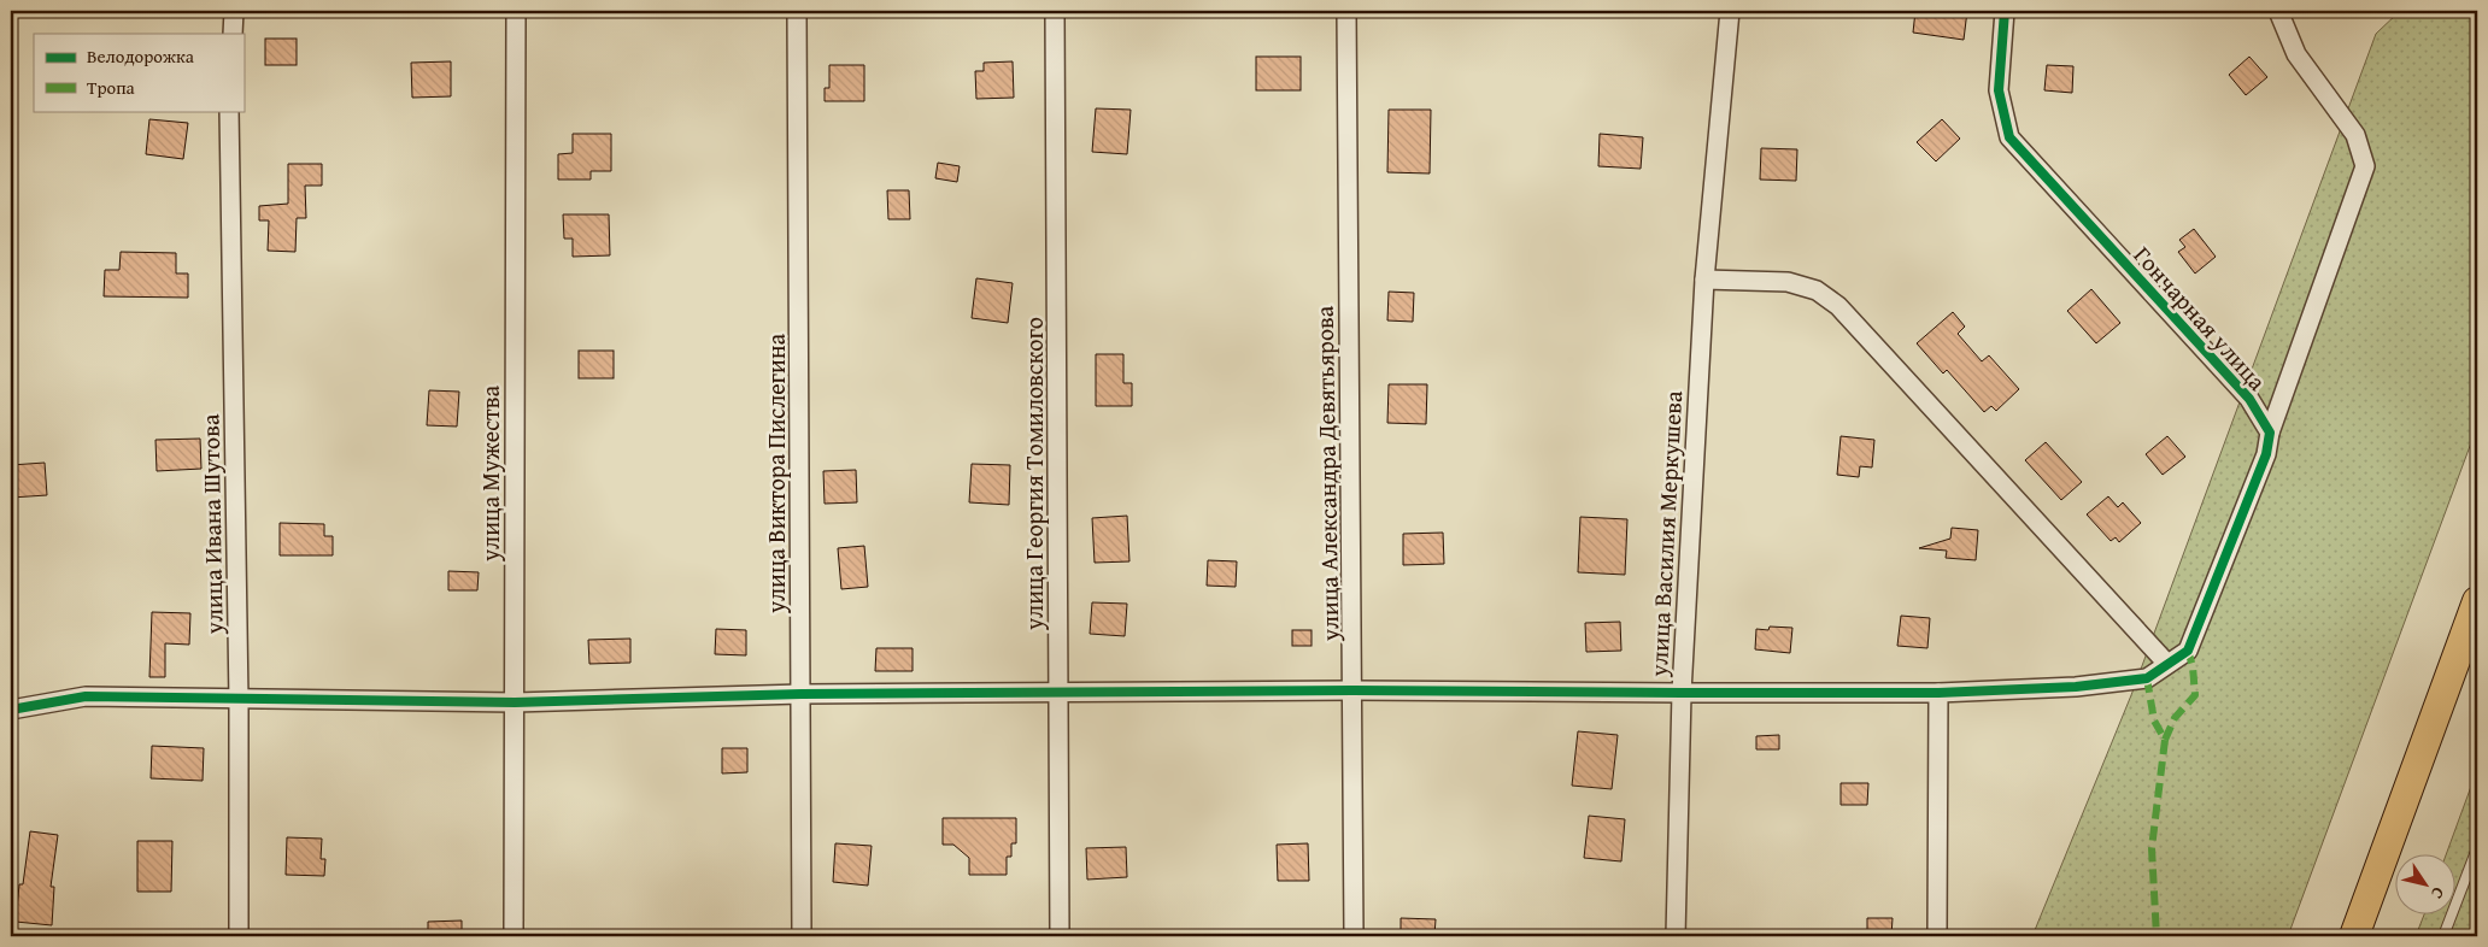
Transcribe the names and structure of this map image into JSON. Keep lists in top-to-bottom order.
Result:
{
  "streets": {
    "street": [
      "Гончарная улица",
      "улица Мужества",
      "улица Виктора Пислегина",
      "улица Георгия Томиловского",
      "улица Александра Девятьярова",
      "улица Ивана Шутова",
      "улица Василия Меркушева"
    ]
  },
  "legend": ["Велодорожка", "Тропа"],
  "north": "bottom right"
}
